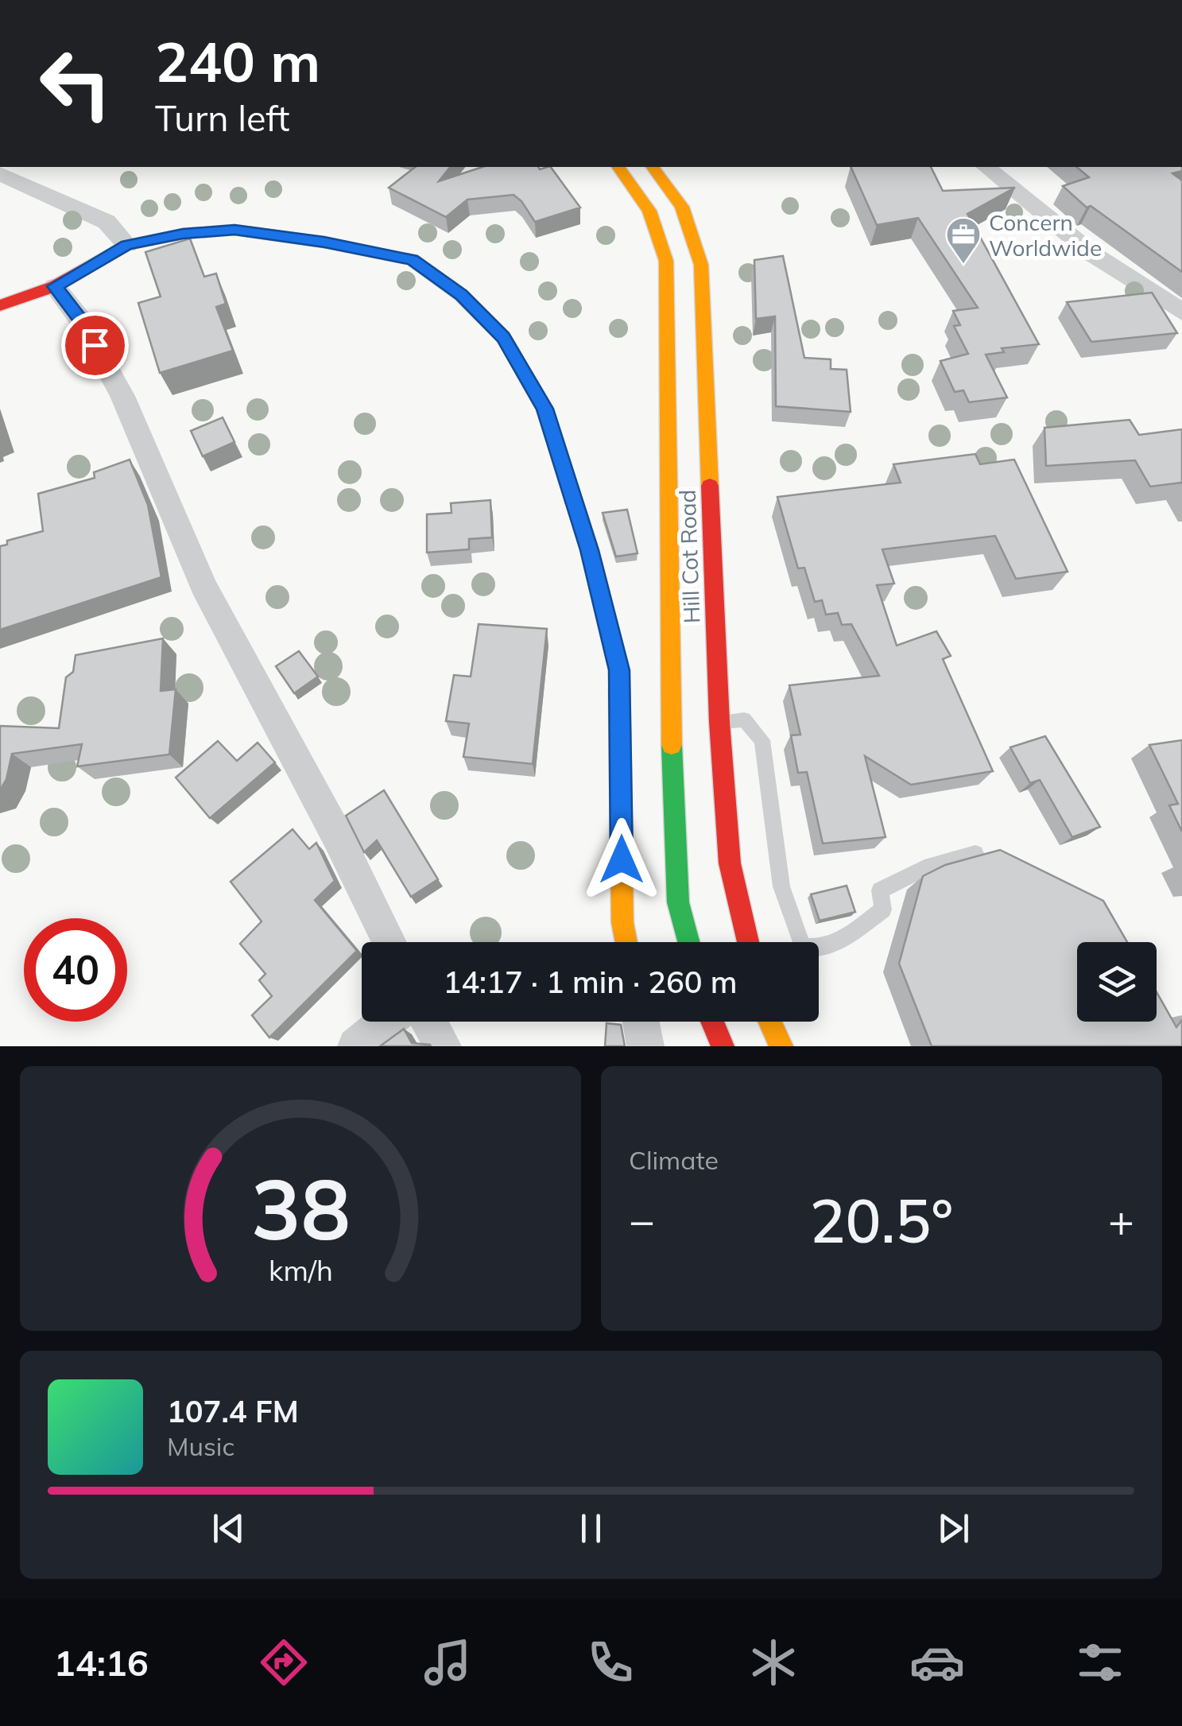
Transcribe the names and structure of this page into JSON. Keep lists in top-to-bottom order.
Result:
{
  "streets": {
    "main road": ["Hill Cot Road"]
  },
  "places": {
    "office": ["Concern Worldwide"]
  },
  "page": {
    "turn": ["240 m", "Turn left"],
    "limit": "40",
    "trip": "14:17 · 1 min · 260 m",
    "tile": "Climate",
    "heat": ["−", "20.5°", "+"],
    "song": ["107.4 FM", "Music"],
    "tabs": "14:16",
    "gauge": ["38", "km/h"]
  }
}
